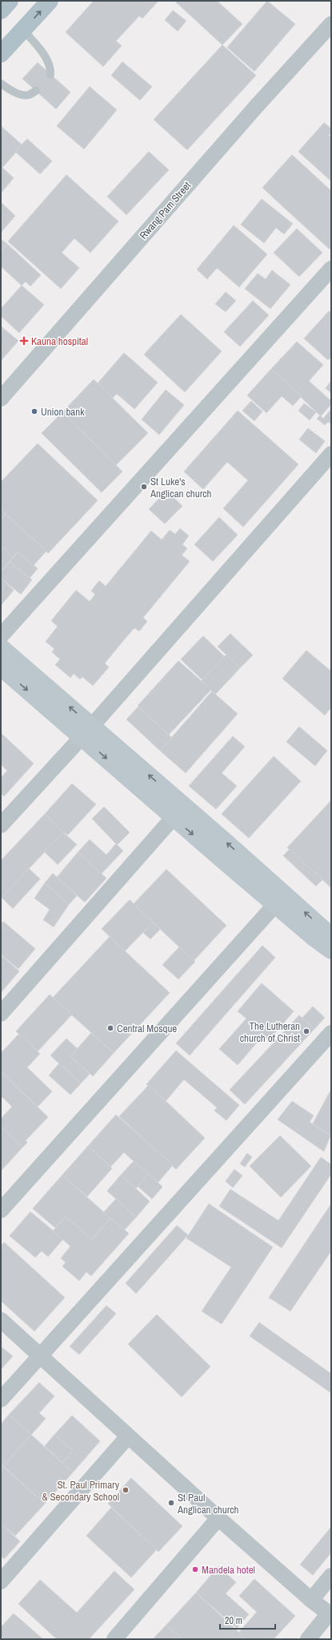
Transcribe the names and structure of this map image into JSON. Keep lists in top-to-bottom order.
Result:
{
  "streets": {
    "street": ["Rwang Pam Street"]
  },
  "places": {
    "health": ["Kauna hospital"],
    "other": [
      "Union bank",
      "St Luke's Anglican church",
      "Central Mosque",
      "The Lutheran church of Christ",
      "St. Paul Primary & Secondary School",
      "St Paul Anglican church",
      "Mandela hotel"
    ]
  },
  "scale_bar": "20 m"
}
